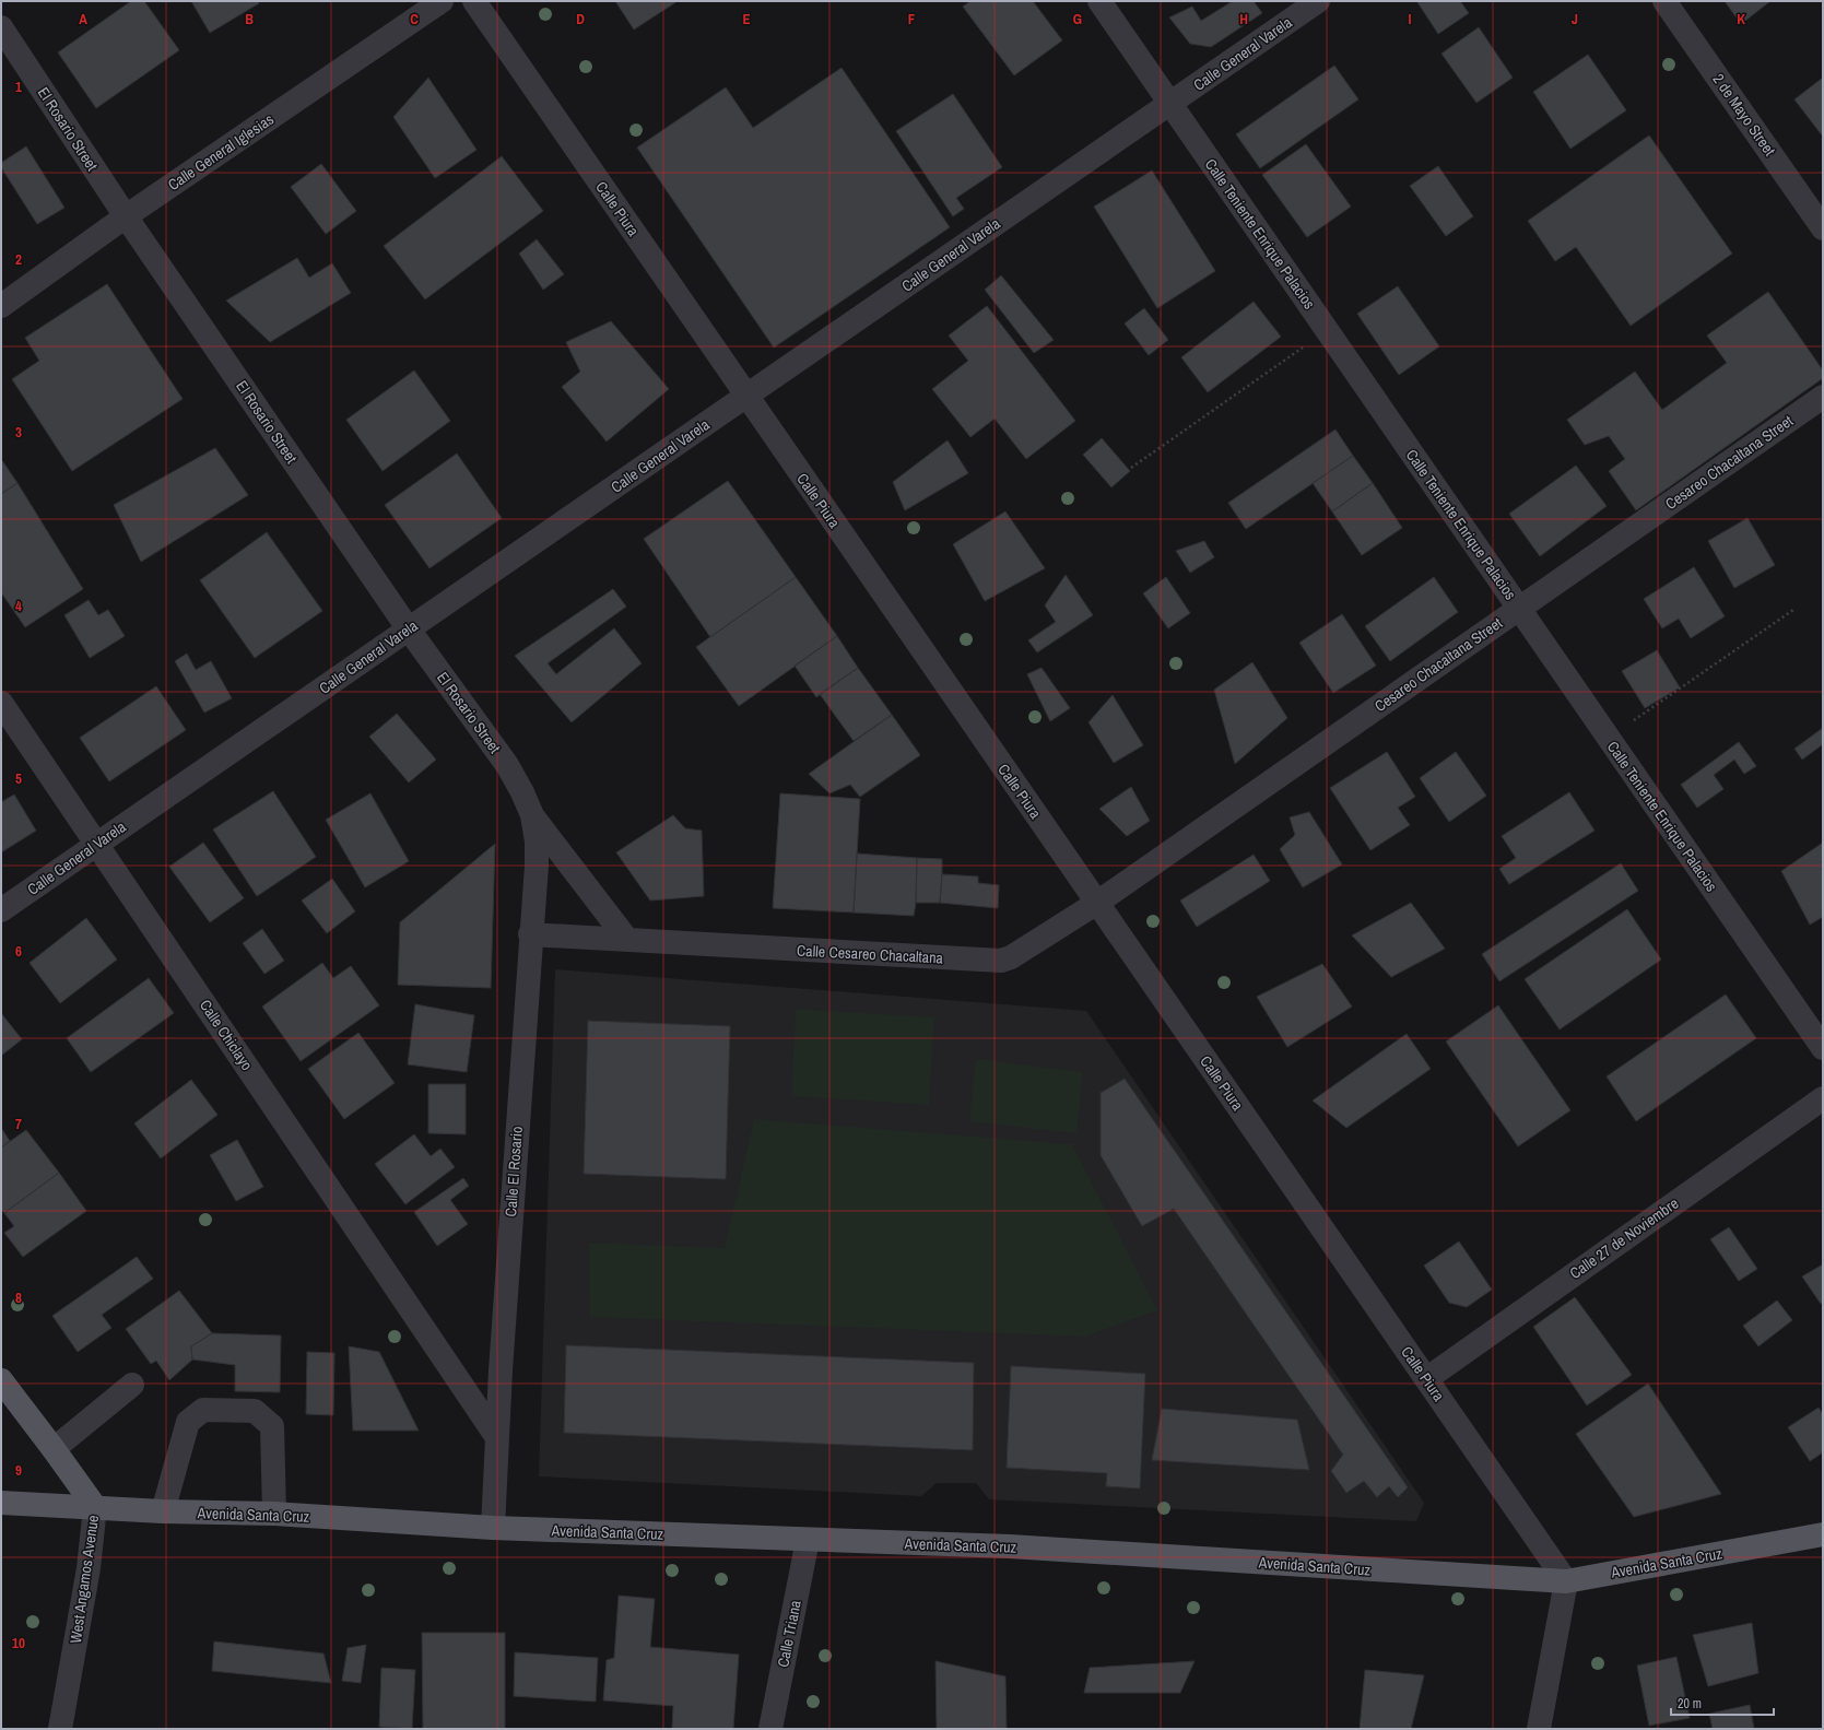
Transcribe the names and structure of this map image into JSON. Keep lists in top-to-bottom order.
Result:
{
  "streets": {
    "main road": ["Avenida Santa Cruz", "West Angamos Avenue"],
    "street": [
      "Calle General Varela",
      "2 de Mayo Street",
      "El Rosario Street",
      "Calle General Iglesias",
      "Calle Piura",
      "Calle Teniente Enrique Palacios",
      "Cesareo Chacaltana Street",
      "Calle Cesareo Chacaltana",
      "Calle Chiclayo",
      "Calle El Rosario",
      "Calle 27 de Noviembre",
      "Calle Triana"
    ]
  },
  "crossings": [
    ["Calle General Varela", "El Rosario Street"],
    ["Calle General Varela", "Calle Piura"],
    ["Calle General Varela", "Calle Teniente Enrique Palacios"],
    ["Calle General Varela", "Calle Chiclayo"],
    ["El Rosario Street", "Calle General Iglesias"],
    ["El Rosario Street", "Calle El Rosario"],
    ["Calle Piura", "Cesareo Chacaltana Street"],
    ["Calle Piura", "Calle Cesareo Chacaltana"],
    ["Calle Piura", "Calle 27 de Noviembre"],
    ["Calle Piura", "Avenida Santa Cruz"],
    ["Calle Teniente Enrique Palacios", "Cesareo Chacaltana Street"],
    ["Cesareo Chacaltana Street", "Calle Cesareo Chacaltana"],
    ["Calle Cesareo Chacaltana", "Calle El Rosario"],
    ["Calle Chiclayo", "Calle El Rosario"],
    ["Calle El Rosario", "Avenida Santa Cruz"],
    ["Avenida Santa Cruz", "West Angamos Avenue"],
    ["Avenida Santa Cruz", "Calle Triana"]
  ],
  "scale_bar": "20 m",
  "grid": {
    "columns": [
      "A",
      "B",
      "C",
      "D",
      "E",
      "F",
      "G",
      "H",
      "I",
      "J",
      "K"
    ],
    "rows": [
      "1",
      "2",
      "3",
      "4",
      "5",
      "6",
      "7",
      "8",
      "9",
      "10"
    ]
  }
}
